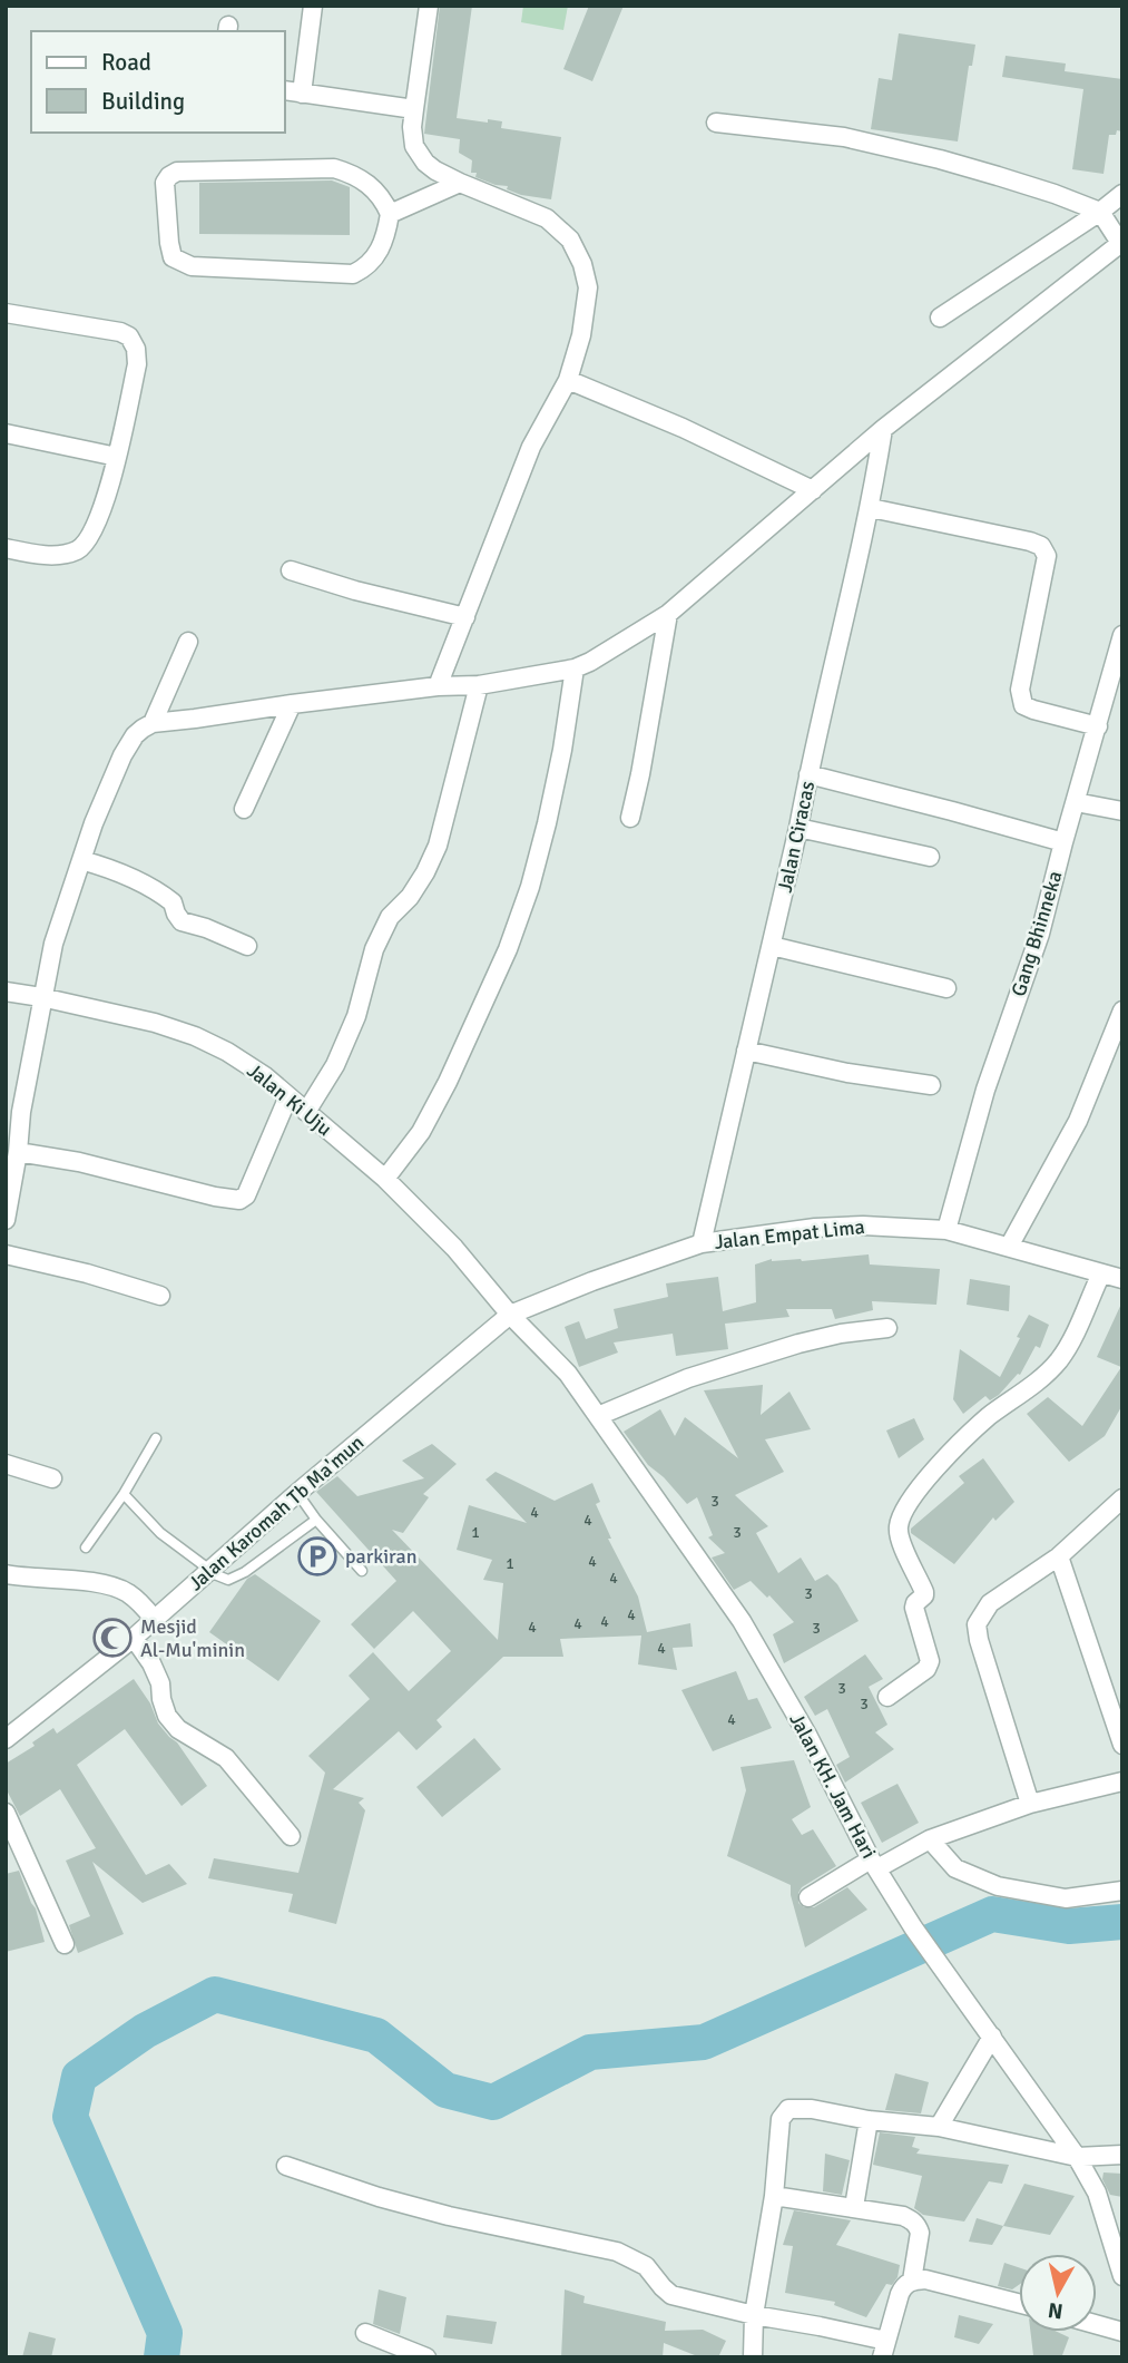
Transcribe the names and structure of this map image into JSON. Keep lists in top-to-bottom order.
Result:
{
  "streets": {
    "street": [
      "Jalan Ciracas",
      "Gang Bhinneka",
      "Jalan Ki Uju",
      "Jalan Empat Lima",
      "Jalan Karomah Tb Ma'mun",
      "Jalan KH. Jam Hari"
    ]
  },
  "crossings": [
    ["Jalan Ciracas", "Jalan Empat Lima"],
    ["Gang Bhinneka", "Jalan Empat Lima"],
    ["Jalan Ki Uju", "Jalan Empat Lima"],
    ["Jalan Ki Uju", "Jalan Karomah Tb Ma'mun"],
    ["Jalan Ki Uju", "Jalan KH. Jam Hari"],
    ["Jalan Empat Lima", "Jalan Karomah Tb Ma'mun"],
    ["Jalan Empat Lima", "Jalan KH. Jam Hari"],
    ["Jalan Karomah Tb Ma'mun", "Jalan KH. Jam Hari"]
  ],
  "places": {
    "parking": ["parkiran"],
    "mosque": ["Mesjid Al-Mu'minin"]
  },
  "house_numbers": [
    "3",
    "4",
    "4",
    "1",
    "3",
    "4",
    "1",
    "4",
    "3",
    "4",
    "4",
    "4",
    "4",
    "3",
    "4",
    "3",
    "3",
    "4"
  ],
  "legend": ["Road", "Building"],
  "north": "bottom"
}
